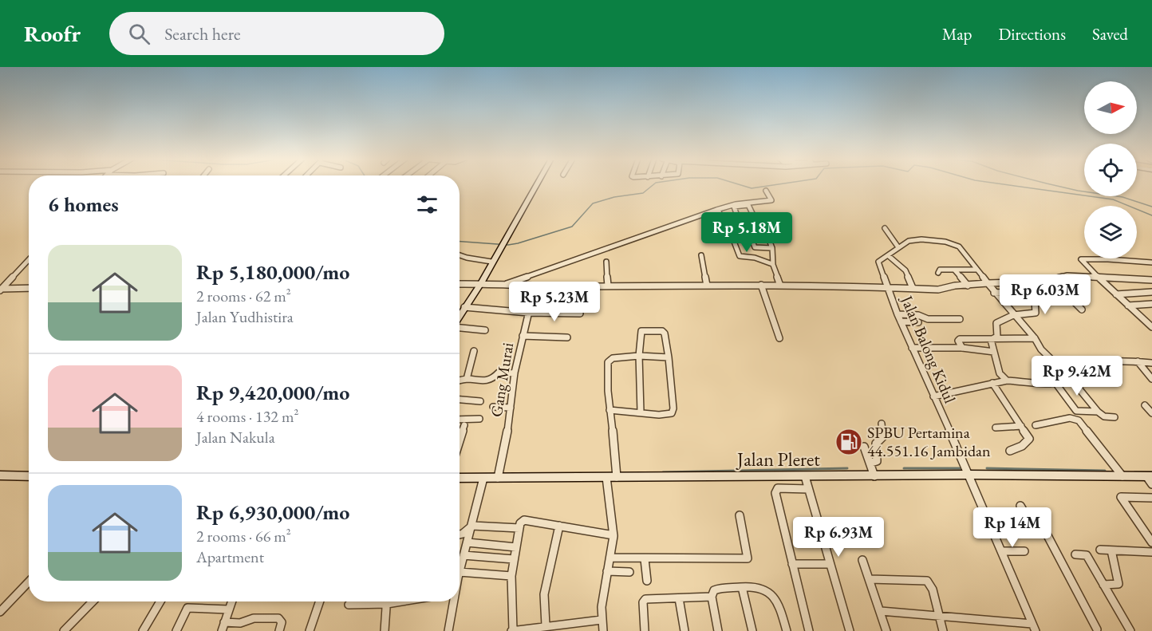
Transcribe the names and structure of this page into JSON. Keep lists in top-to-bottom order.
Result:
{
  "streets": {
    "main road": ["Jalan Pleret"],
    "street": ["Jalan Balong Kidul", "Gang Murai"]
  },
  "crossings": [
    ["Jalan Balong Kidul", "Jalan Pleret"],
    ["Gang Murai", "Jalan Pleret"]
  ],
  "places": {
    "fuel station": ["SPBU Pertamina 44.551.16 Jambidan"]
  },
  "north": "right",
  "page": {
    "header": "Roofr",
    "search": "Search here",
    "nav": ["Map", "Directions", "Saved"],
    "heading": "6 homes",
    "price": [
      "Rp 5.18M",
      "Rp 6.03M",
      "Rp 5.23M",
      "Rp 9.42M",
      "Rp 14M",
      "Rp 6.93M"
    ],
    "list": [
      {
        "name": "Rp 5,180,000/mo",
        "note": "2 rooms · 62 m² · Jalan Yudhistira"
      },
      {
        "name": "Rp 9,420,000/mo",
        "note": "4 rooms · 132 m² · Jalan Nakula"
      },
      {
        "name": "Rp 6,930,000/mo",
        "note": "2 rooms · 66 m² · Apartment"
      }
    ]
  }
}
